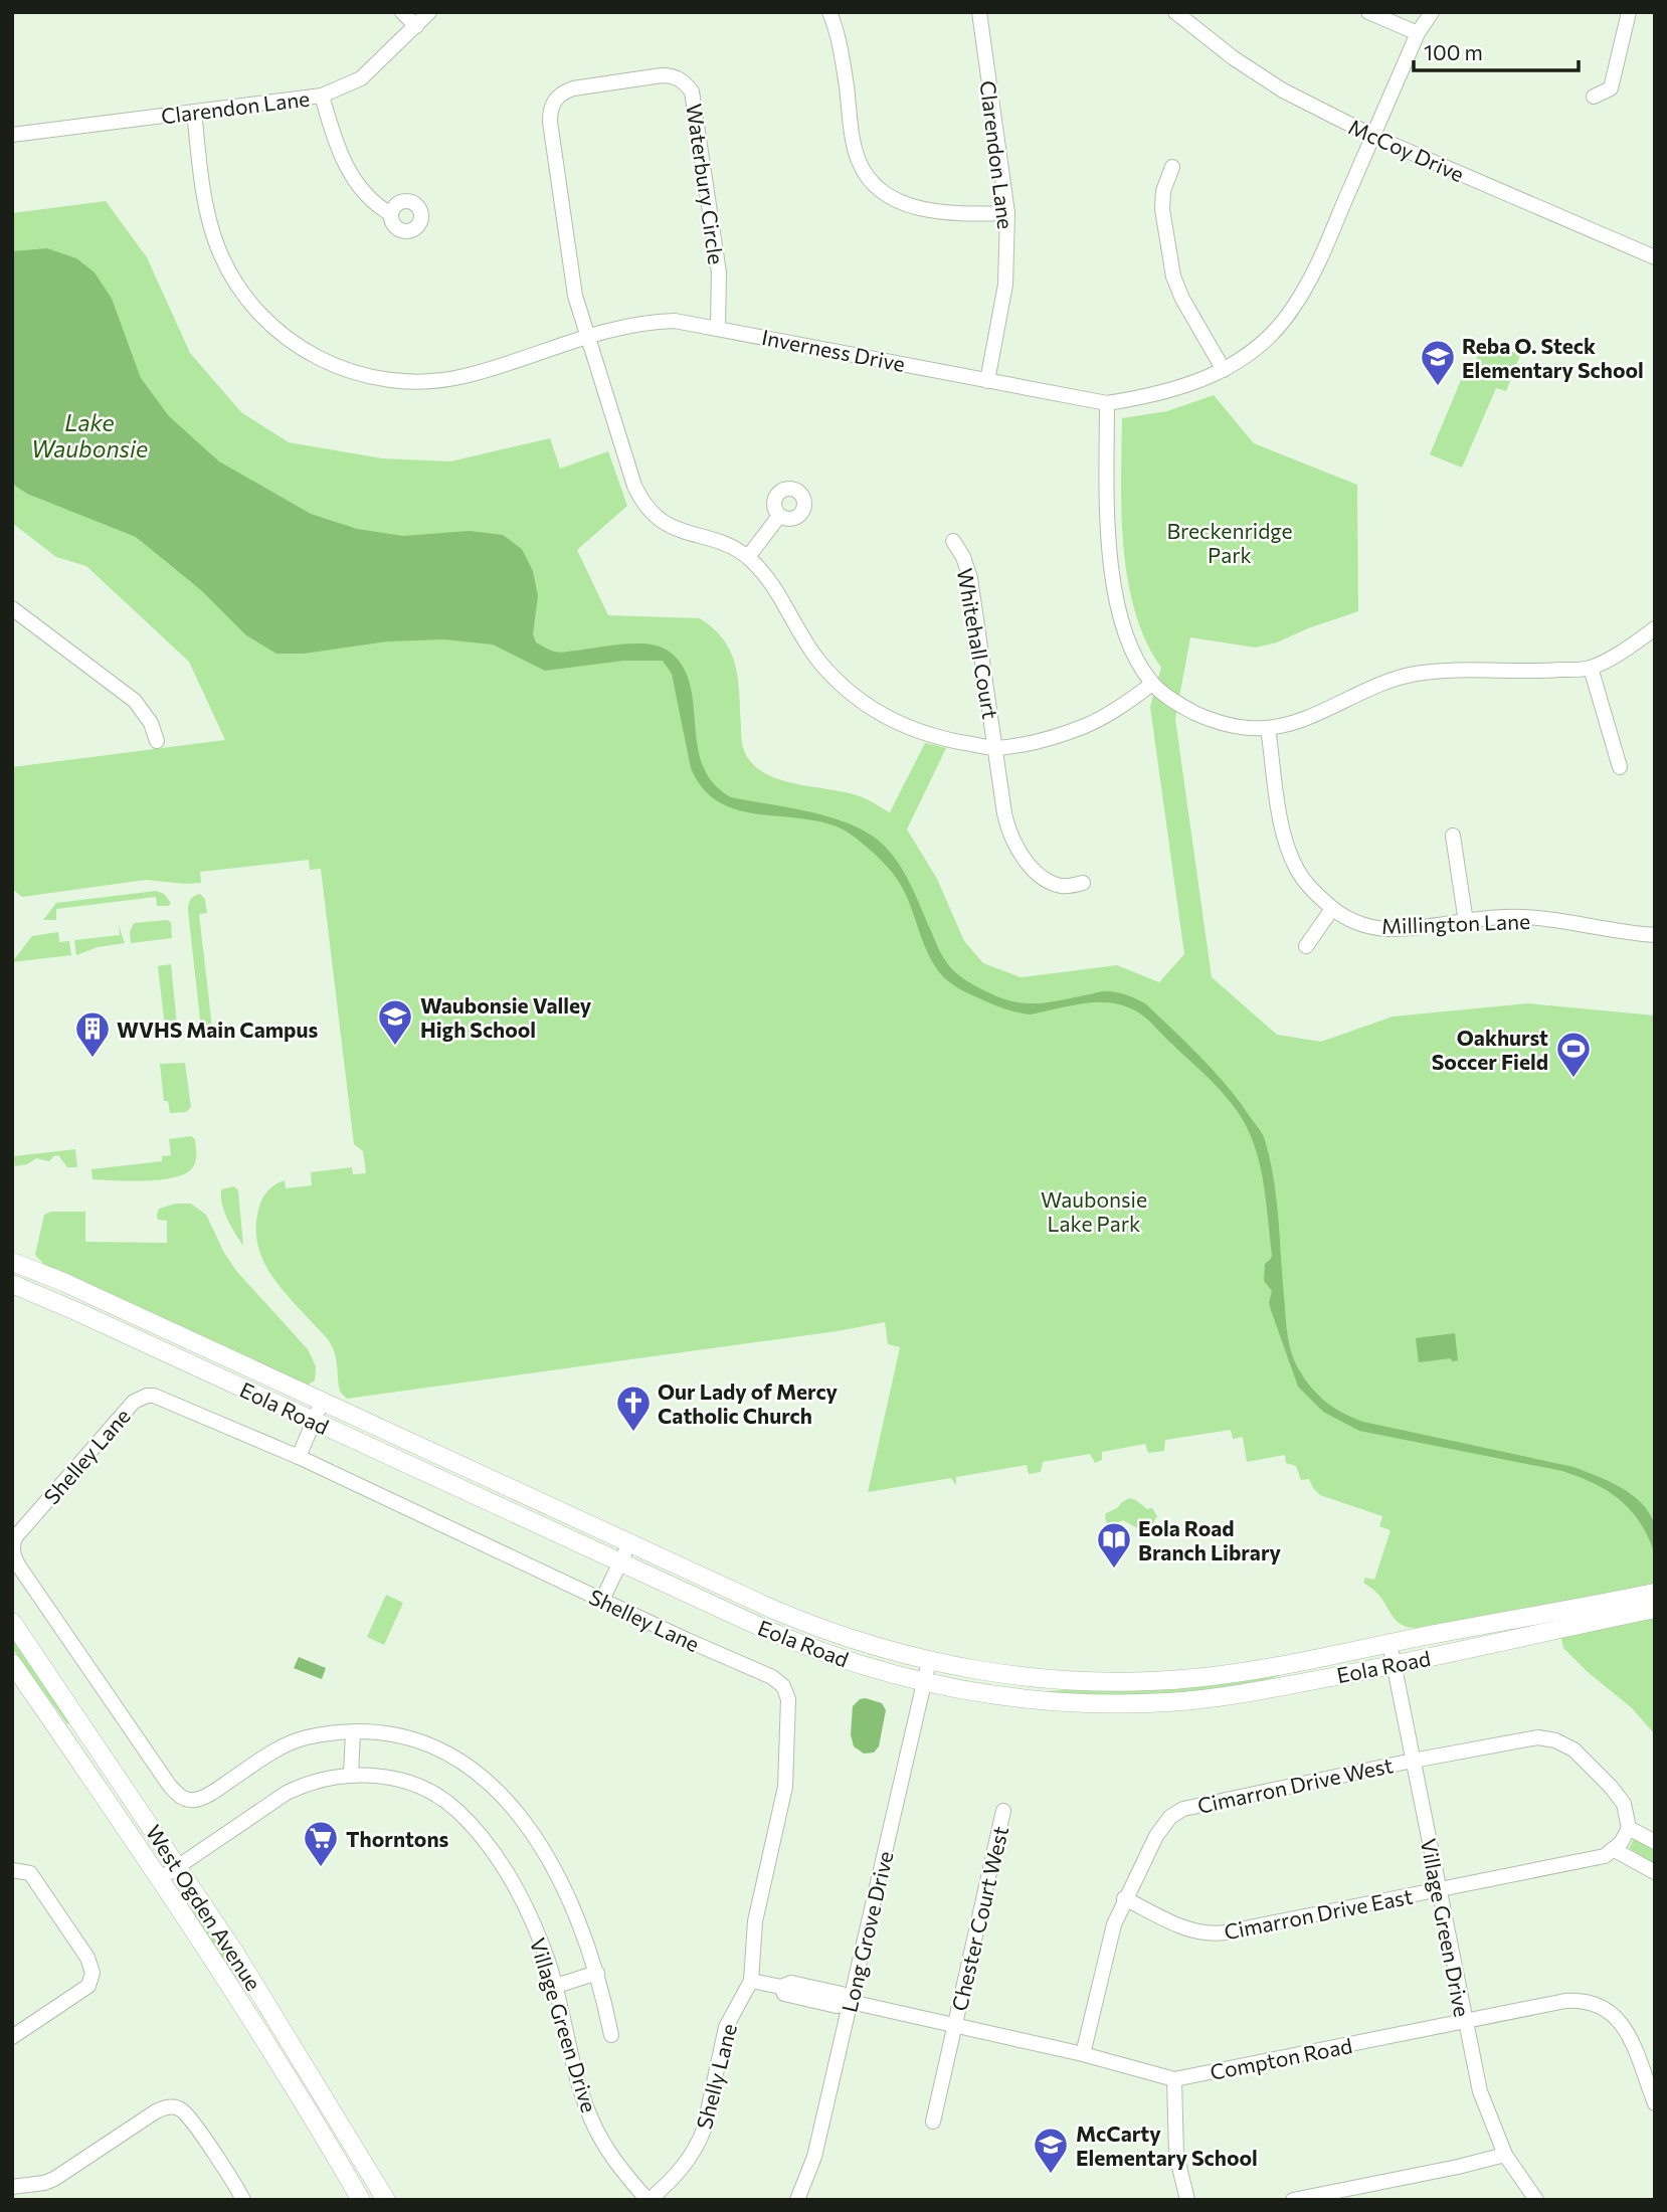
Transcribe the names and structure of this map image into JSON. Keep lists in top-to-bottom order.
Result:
{
  "streets": {
    "main road": ["Eola Road", "West Ogden Avenue"],
    "street": [
      "Clarendon Lane",
      "McCoy Drive",
      "Waterbury Circle",
      "Inverness Drive",
      "Whitehall Court",
      "Millington Lane",
      "Shelley Lane",
      "Cimarron Drive West",
      "Cimarron Drive East",
      "Chester Court West",
      "Village Green Drive",
      "Long Grove Drive",
      "Compton Road",
      "Shelly Lane"
    ]
  },
  "crossings": [
    ["Clarendon Lane", "Inverness Drive"],
    ["McCoy Drive", "Inverness Drive"],
    ["Waterbury Circle", "Inverness Drive"],
    ["Eola Road", "Village Green Drive"],
    ["Eola Road", "Long Grove Drive"],
    ["Shelley Lane", "Compton Road"],
    ["Shelley Lane", "Shelly Lane"],
    ["Cimarron Drive West", "Cimarron Drive East"],
    ["Cimarron Drive West", "Village Green Drive"],
    ["Cimarron Drive West", "Compton Road"],
    ["West Ogden Avenue", "Village Green Drive"],
    ["Cimarron Drive East", "Village Green Drive"],
    ["Chester Court West", "Compton Road"],
    ["Village Green Drive", "Compton Road"],
    ["Village Green Drive", "Shelly Lane"],
    ["Long Grove Drive", "Compton Road"],
    ["Compton Road", "Shelly Lane"]
  ],
  "water": ["Lake Waubonsie"],
  "parks": ["Breckenridge Park", "Waubonsie Lake Park"],
  "places": {
    "school or university": ["Reba O. Steck Elementary School", "Waubonsie Valley High School", "McCarty Elementary School"],
    "building": ["WVHS Main Campus"],
    "sports": ["Oakhurst Soccer Field"],
    "church": ["Our Lady of Mercy Catholic Church"],
    "library": ["Eola Road Branch Library"],
    "supermarket": ["Thorntons"]
  },
  "scale_bar": "100 m"
}
